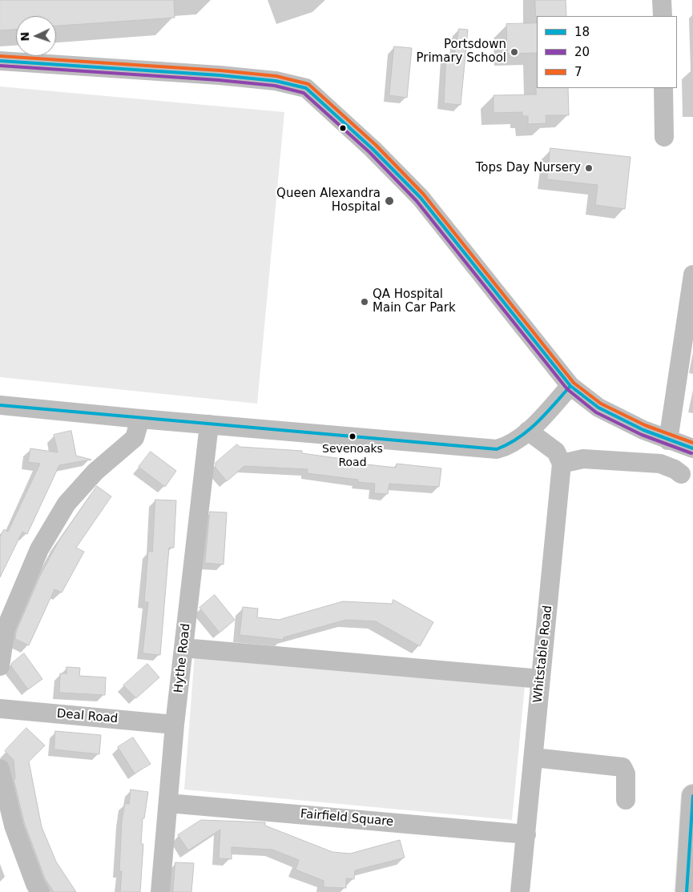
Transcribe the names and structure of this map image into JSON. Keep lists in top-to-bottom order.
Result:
{
  "streets": {
    "street": [
      "Whitstable Road",
      "Hythe Road",
      "Deal Road",
      "Fairfield Square"
    ]
  },
  "crossings": [
    ["Whitstable Road", "Fairfield Square"],
    ["Hythe Road", "Deal Road"],
    ["Hythe Road", "Fairfield Square"]
  ],
  "places": [
    "Portsdown Primary School",
    "Tops Day Nursery",
    "Queen Alexandra Hospital",
    "QA Hospital Main Car Park",
    "Sevenoaks Road"
  ],
  "lines": ["transit line 7", "transit line 18", "transit line 20"],
  "legend": ["18", "20", "7"],
  "north": "left"
}
